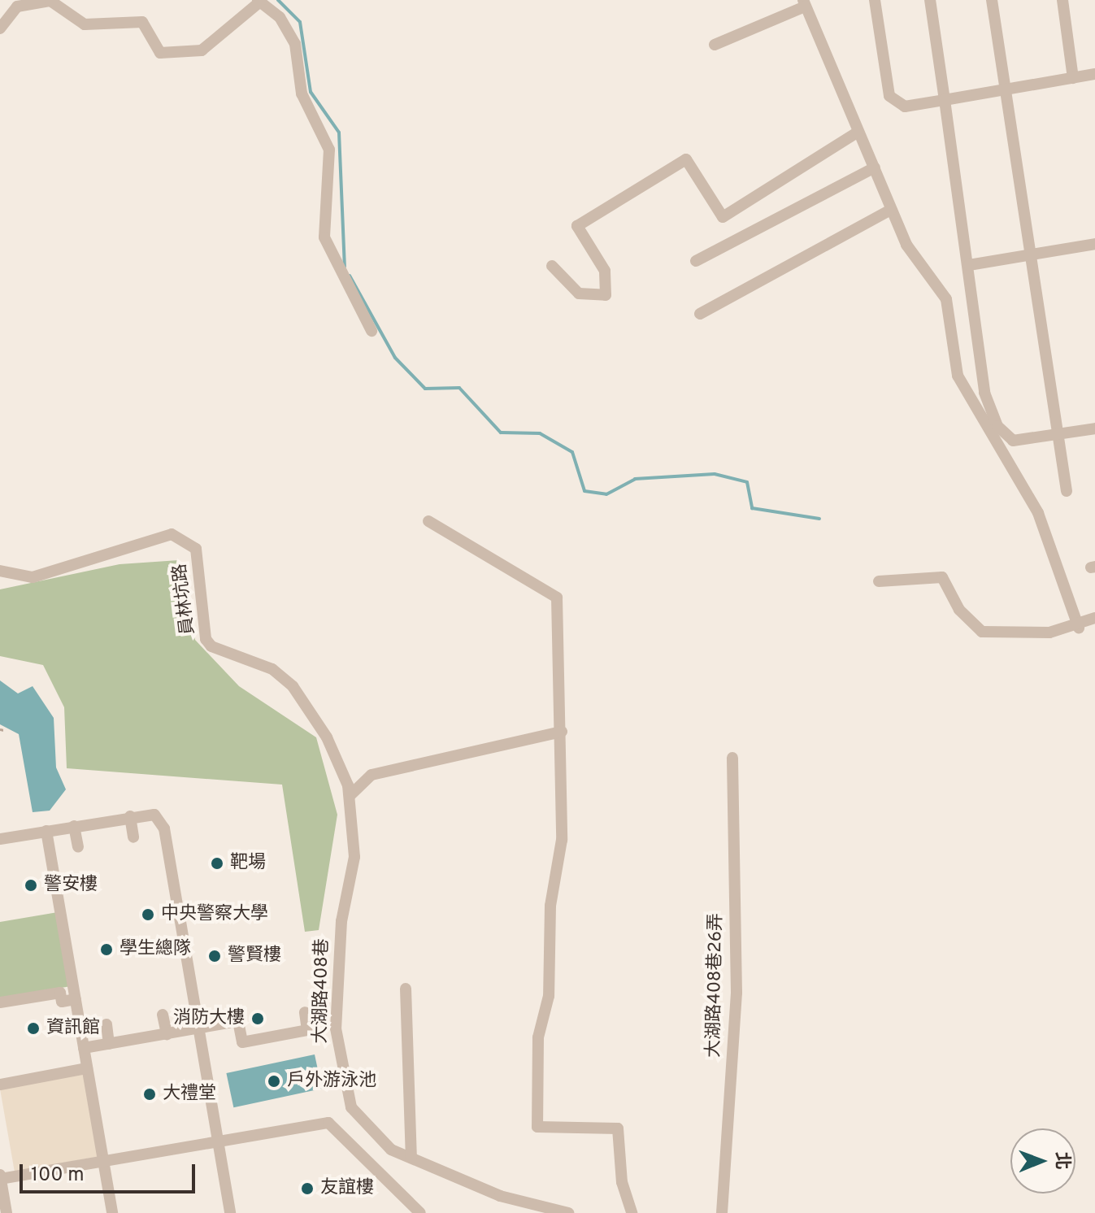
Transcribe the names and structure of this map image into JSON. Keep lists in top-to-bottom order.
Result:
{
  "streets": {
    "street": ["員林坑路", "大湖路408巷26弄", "大湖路408巷"]
  },
  "crossings": [
    ["員林坑路", "大湖路408巷"]
  ],
  "places": [
    "靶場",
    "警安樓",
    "中央警察大學",
    "學生總隊",
    "警賢樓",
    "消防大樓",
    "資訊館",
    "戶外游泳池",
    "大禮堂",
    "友誼樓"
  ],
  "scale_bar": "100 m",
  "north": "right"
}
